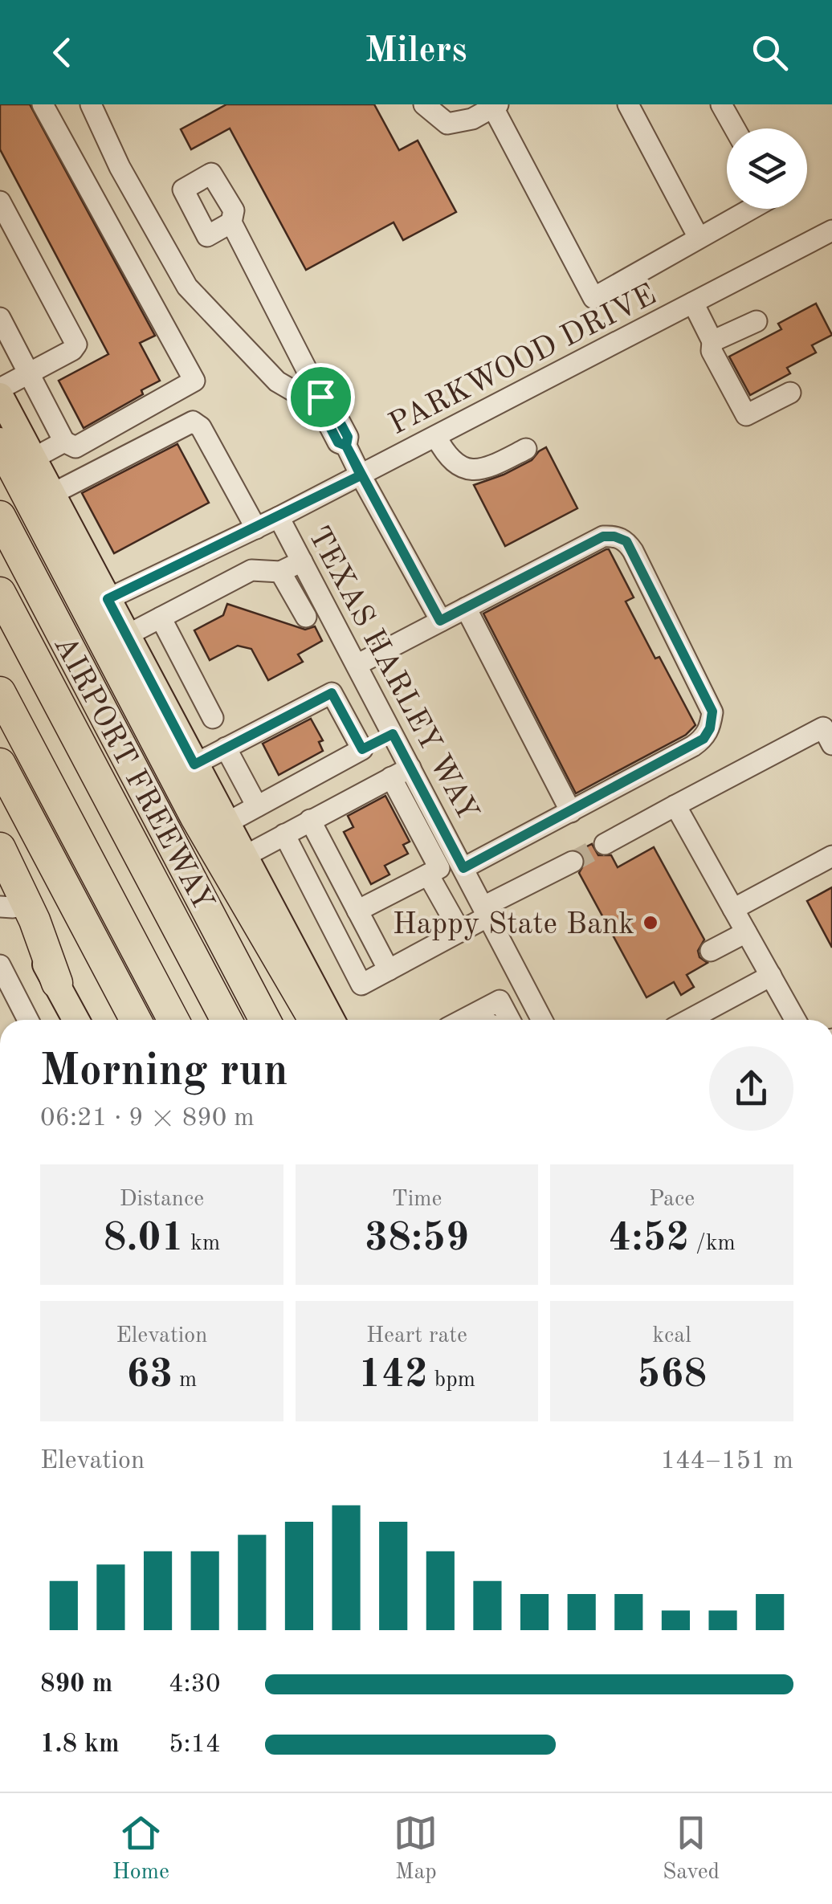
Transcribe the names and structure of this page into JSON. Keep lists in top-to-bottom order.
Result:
{
  "streets": {
    "highway": ["AIRPORT FREEWAY"],
    "street": ["PARKWOOD DRIVE", "TEXAS HARLEY WAY"]
  },
  "crossings": [
    ["PARKWOOD DRIVE", "TEXAS HARLEY WAY"],
    ["PARKWOOD DRIVE", "AIRPORT FREEWAY"]
  ],
  "places": ["Happy State Bank"],
  "page": {
    "header": "Milers",
    "heading": ["Morning run", "06:21 · 9 × 890 m"],
    "stats": [
      ["Distance", "8.01 km"],
      ["Time", "38:59"],
      ["Pace", "4:52 /km"],
      ["Elevation", "63 m"],
      ["Heart rate", "142 bpm"],
      ["kcal", "568"]
    ],
    "chart": ["Elevation", "144–151 m"],
    "list": [
      {
        "name": "890 m",
        "note": "4:30"
      },
      {
        "name": "1.8 km",
        "note": "5:14"
      }
    ],
    "tabs": ["Home", "Map", "Saved"]
  }
}
